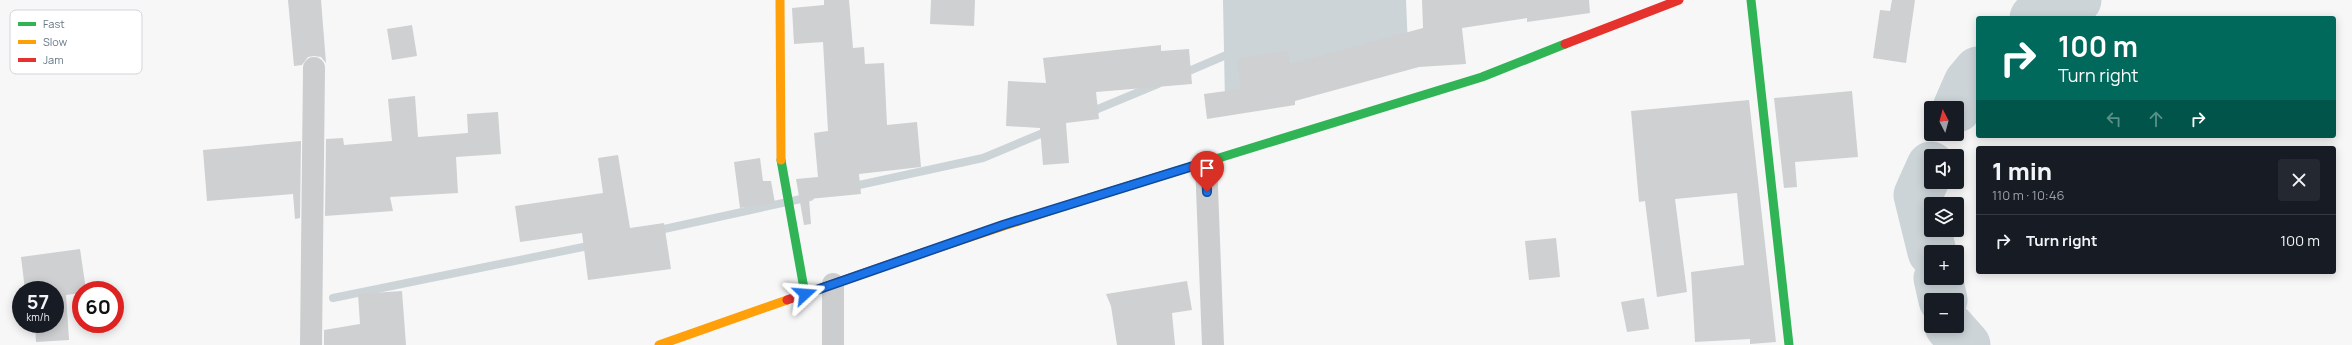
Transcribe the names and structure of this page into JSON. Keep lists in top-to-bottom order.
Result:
{
  "legend": ["Fast", "Slow", "Jam"],
  "north": "top",
  "page": {
    "turn": ["100 m", "Turn right"],
    "map_buttons": ["+", "−"],
    "heading": ["1 min", "110 m · 10:46"],
    "list": [
      {
        "name": "Turn right",
        "value": "100 m"
      }
    ],
    "speed": "57 km/h",
    "limit": "60"
  }
}
